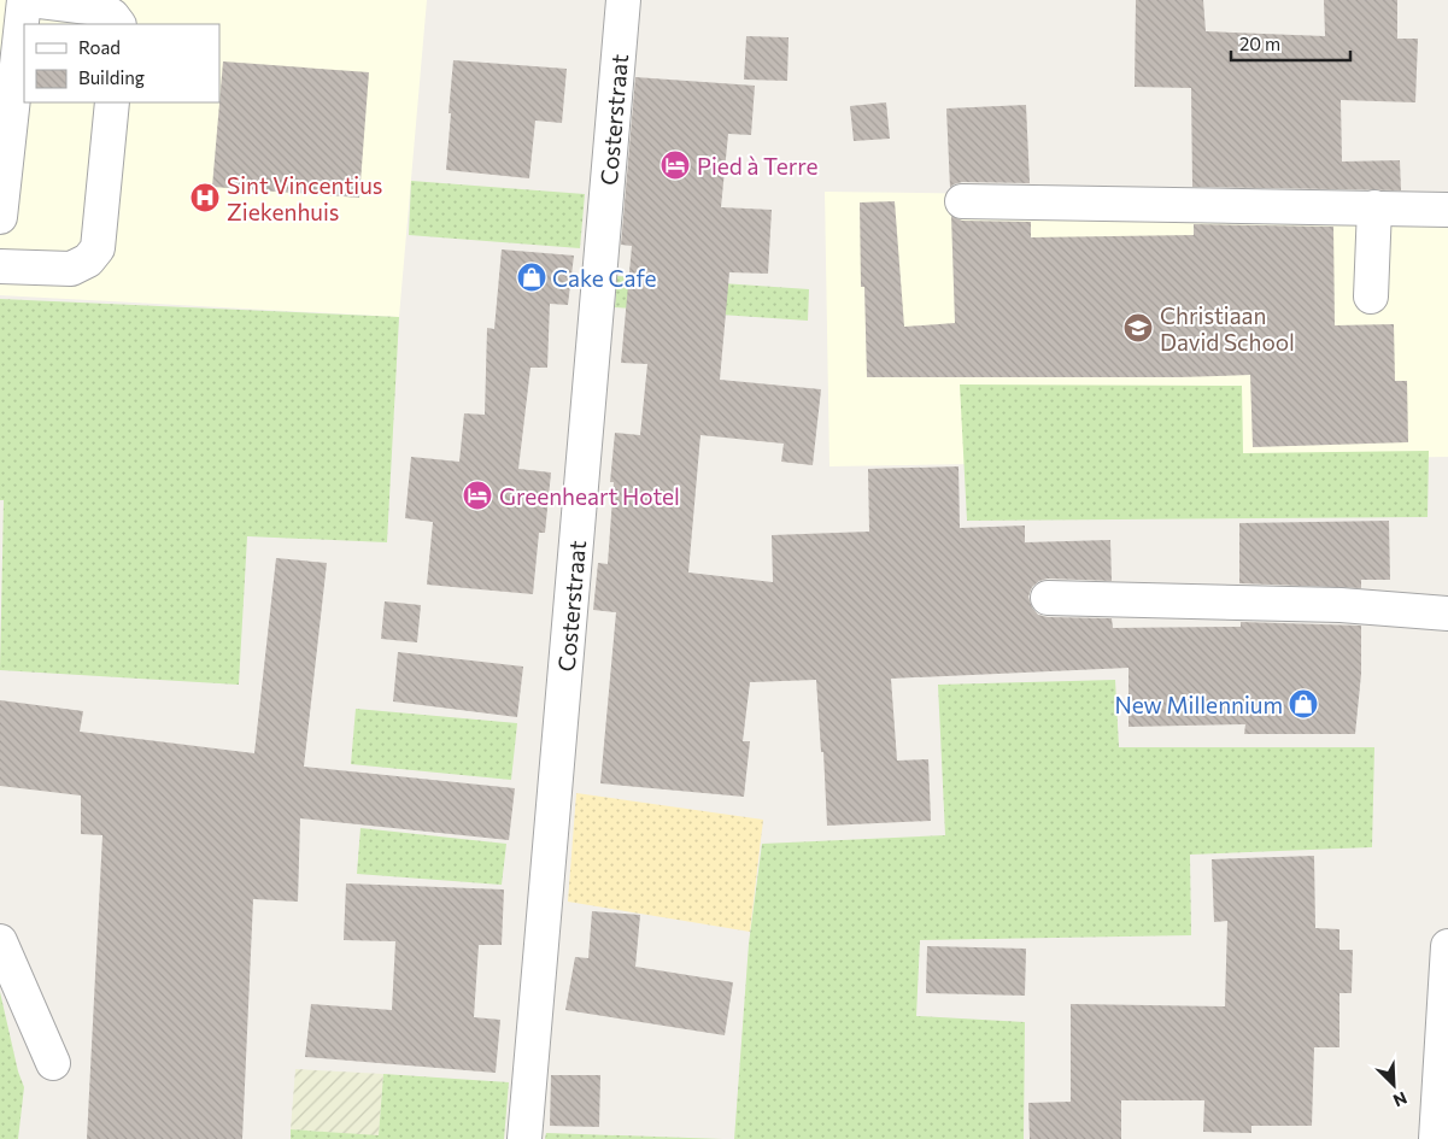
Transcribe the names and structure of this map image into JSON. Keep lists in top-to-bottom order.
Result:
{
  "streets": {
    "street": ["Costerstraat"]
  },
  "places": {
    "hotel": ["Pied à Terre", "Greenheart Hotel"],
    "hospital": ["Sint Vincentius Ziekenhuis"],
    "shop": ["Cake Cafe", "New Millennium"],
    "school or university": ["Christiaan David School"]
  },
  "legend": ["Road", "Building"],
  "scale_bar": "20 m",
  "north": "bottom right"
}
